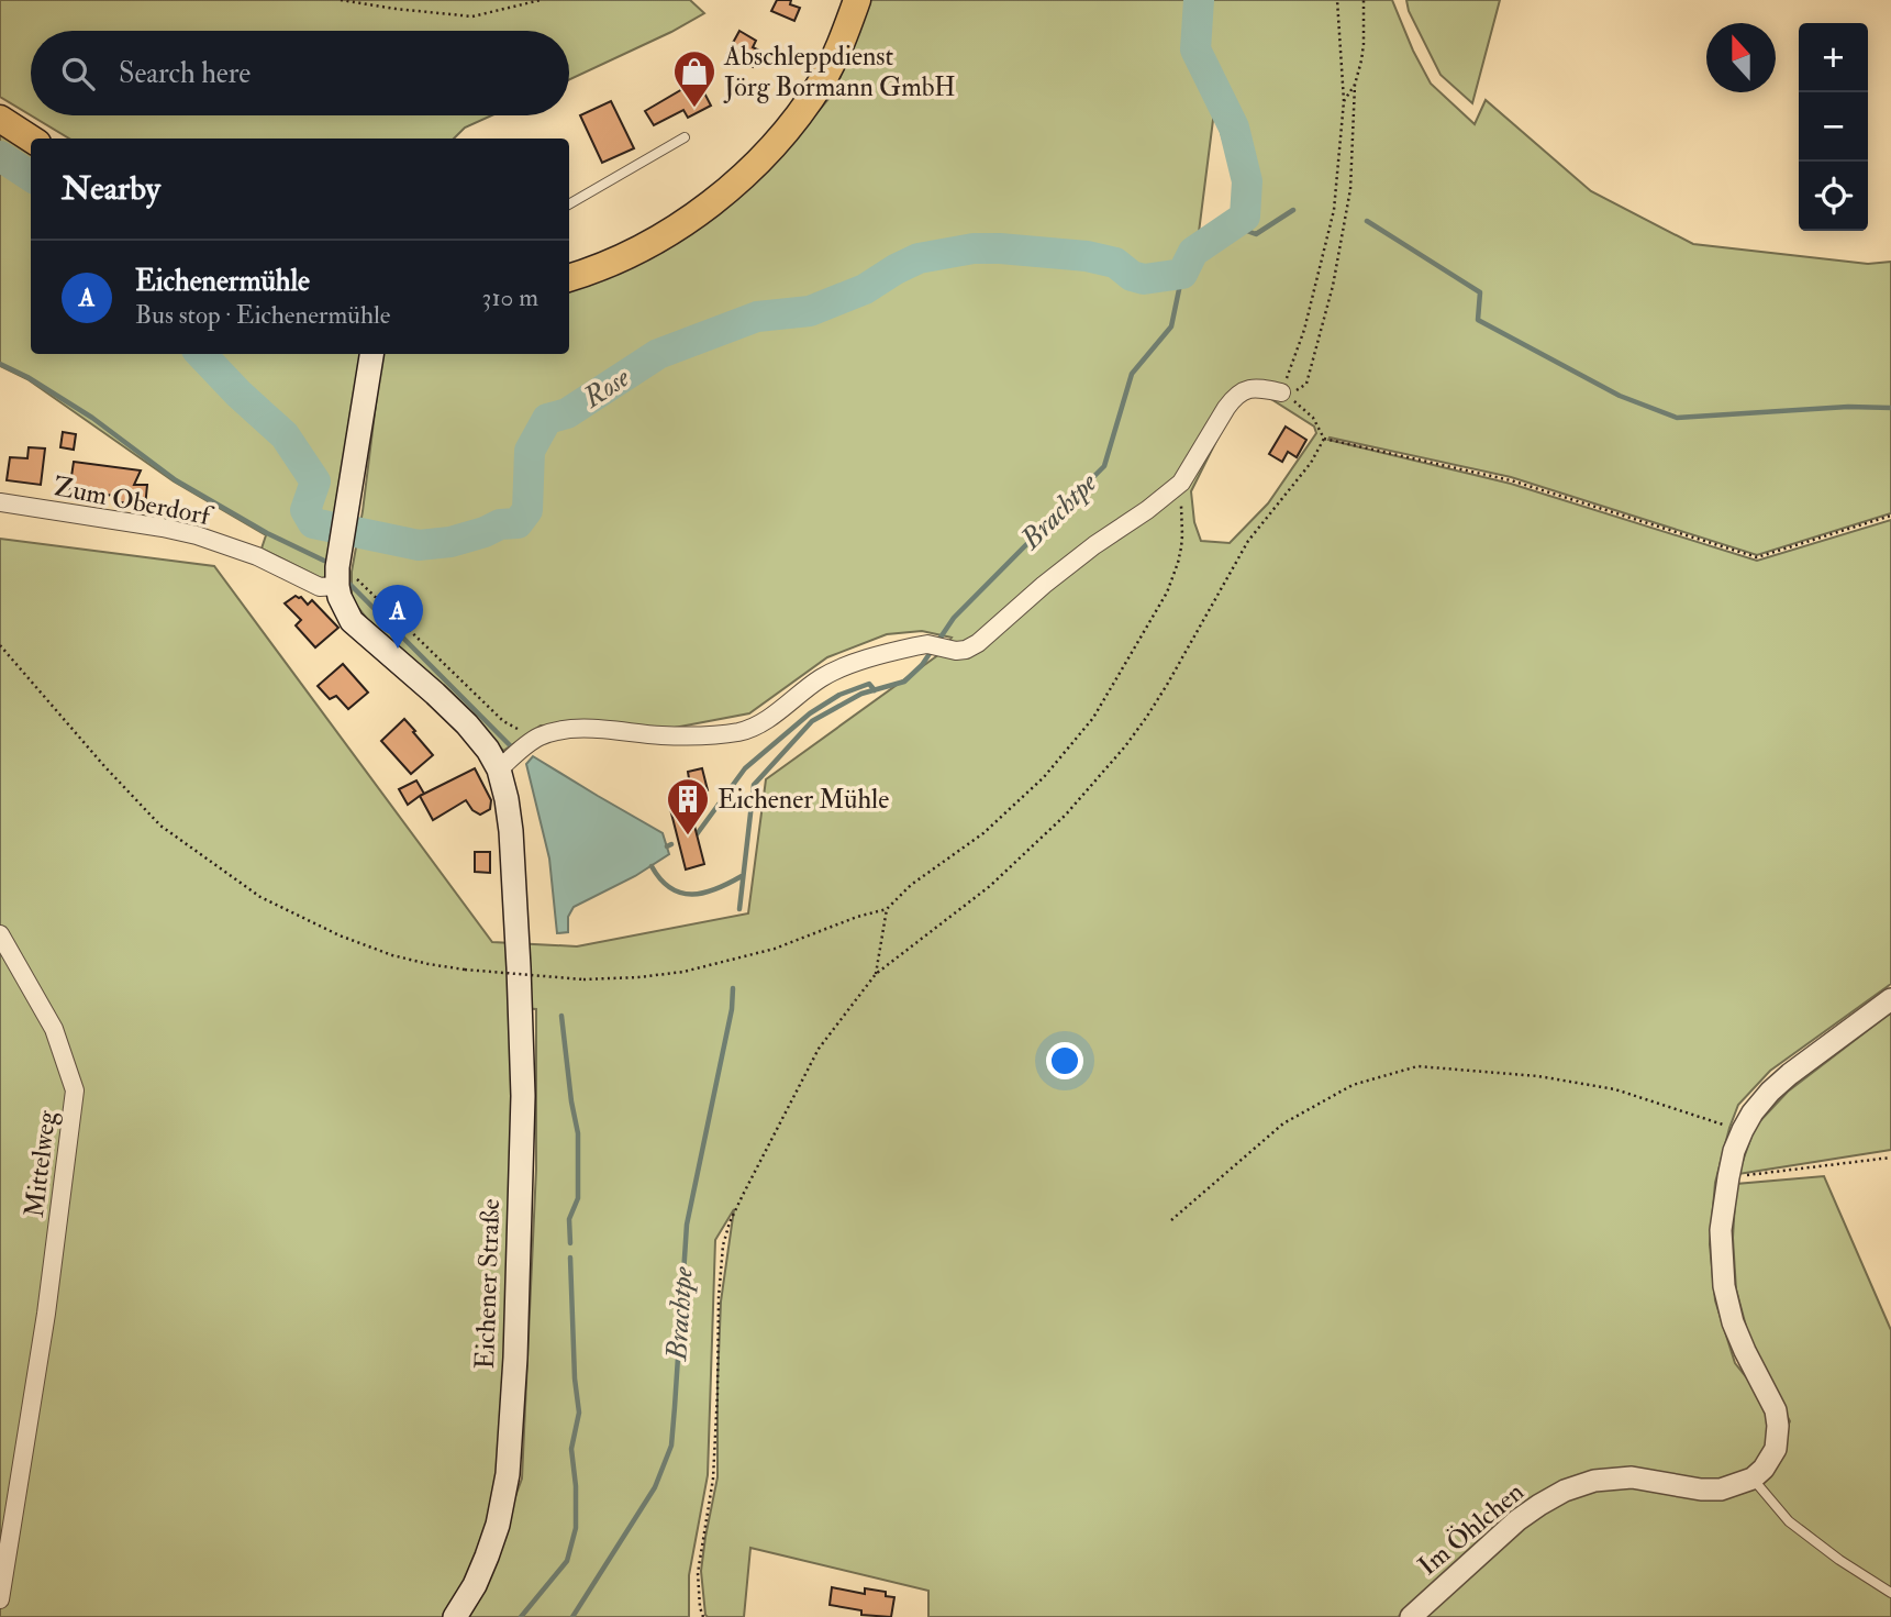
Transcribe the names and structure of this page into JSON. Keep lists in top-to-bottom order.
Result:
{
  "streets": {
    "main road": ["Eichener Straße"],
    "street": ["Zum Oberdorf", "Mittelweg", "Im Öhlchen"]
  },
  "water": ["Rose", "Brachtpe"],
  "places": {
    "shop": ["Abschleppdienst Jörg Bormann GmbH"],
    "building": ["Eichener Mühle"]
  },
  "north": "top",
  "page": {
    "map_buttons": ["+", "−"],
    "search": "Search here",
    "heading": "Nearby",
    "list": [
      {
        "mark": "A",
        "name": "Eichenermühle",
        "note": "Bus stop · Eichenermühle",
        "value": "310 m"
      }
    ],
    "pins": "A"
  }
}
